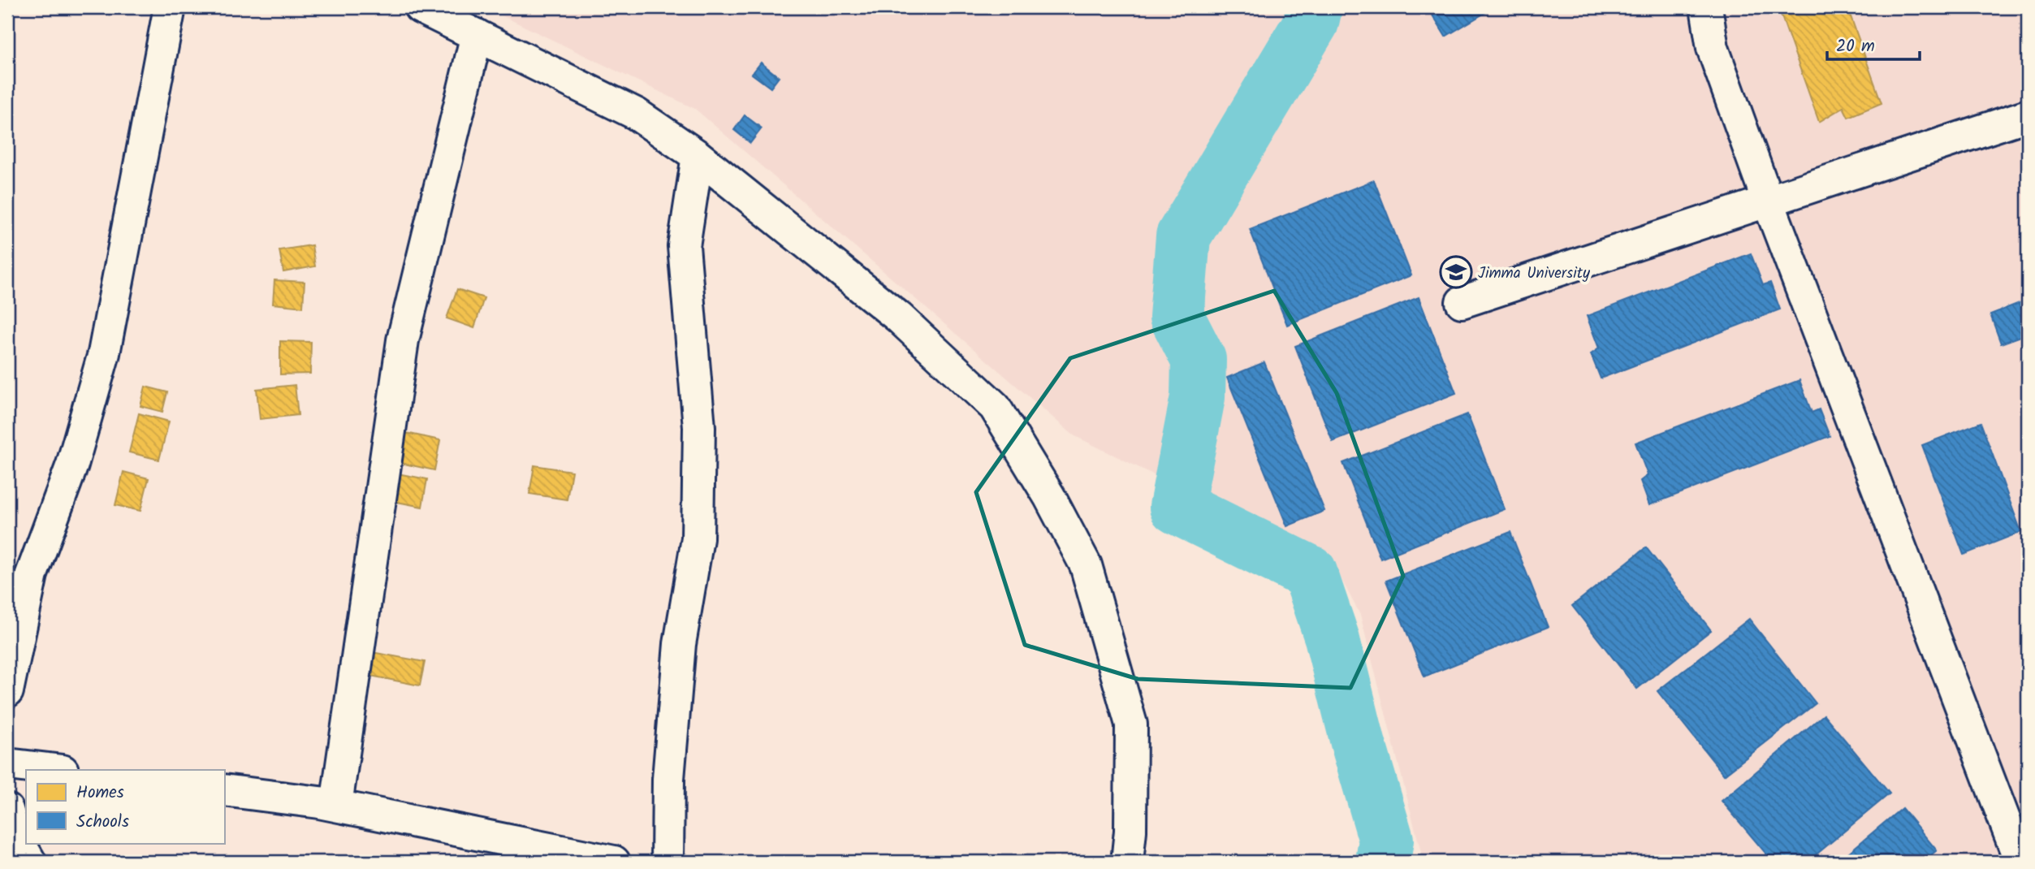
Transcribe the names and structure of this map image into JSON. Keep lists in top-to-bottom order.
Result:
{
  "places": {
    "school or university": ["Jimma University"]
  },
  "legend": ["Homes", "Schools"],
  "scale_bar": "20 m"
}
